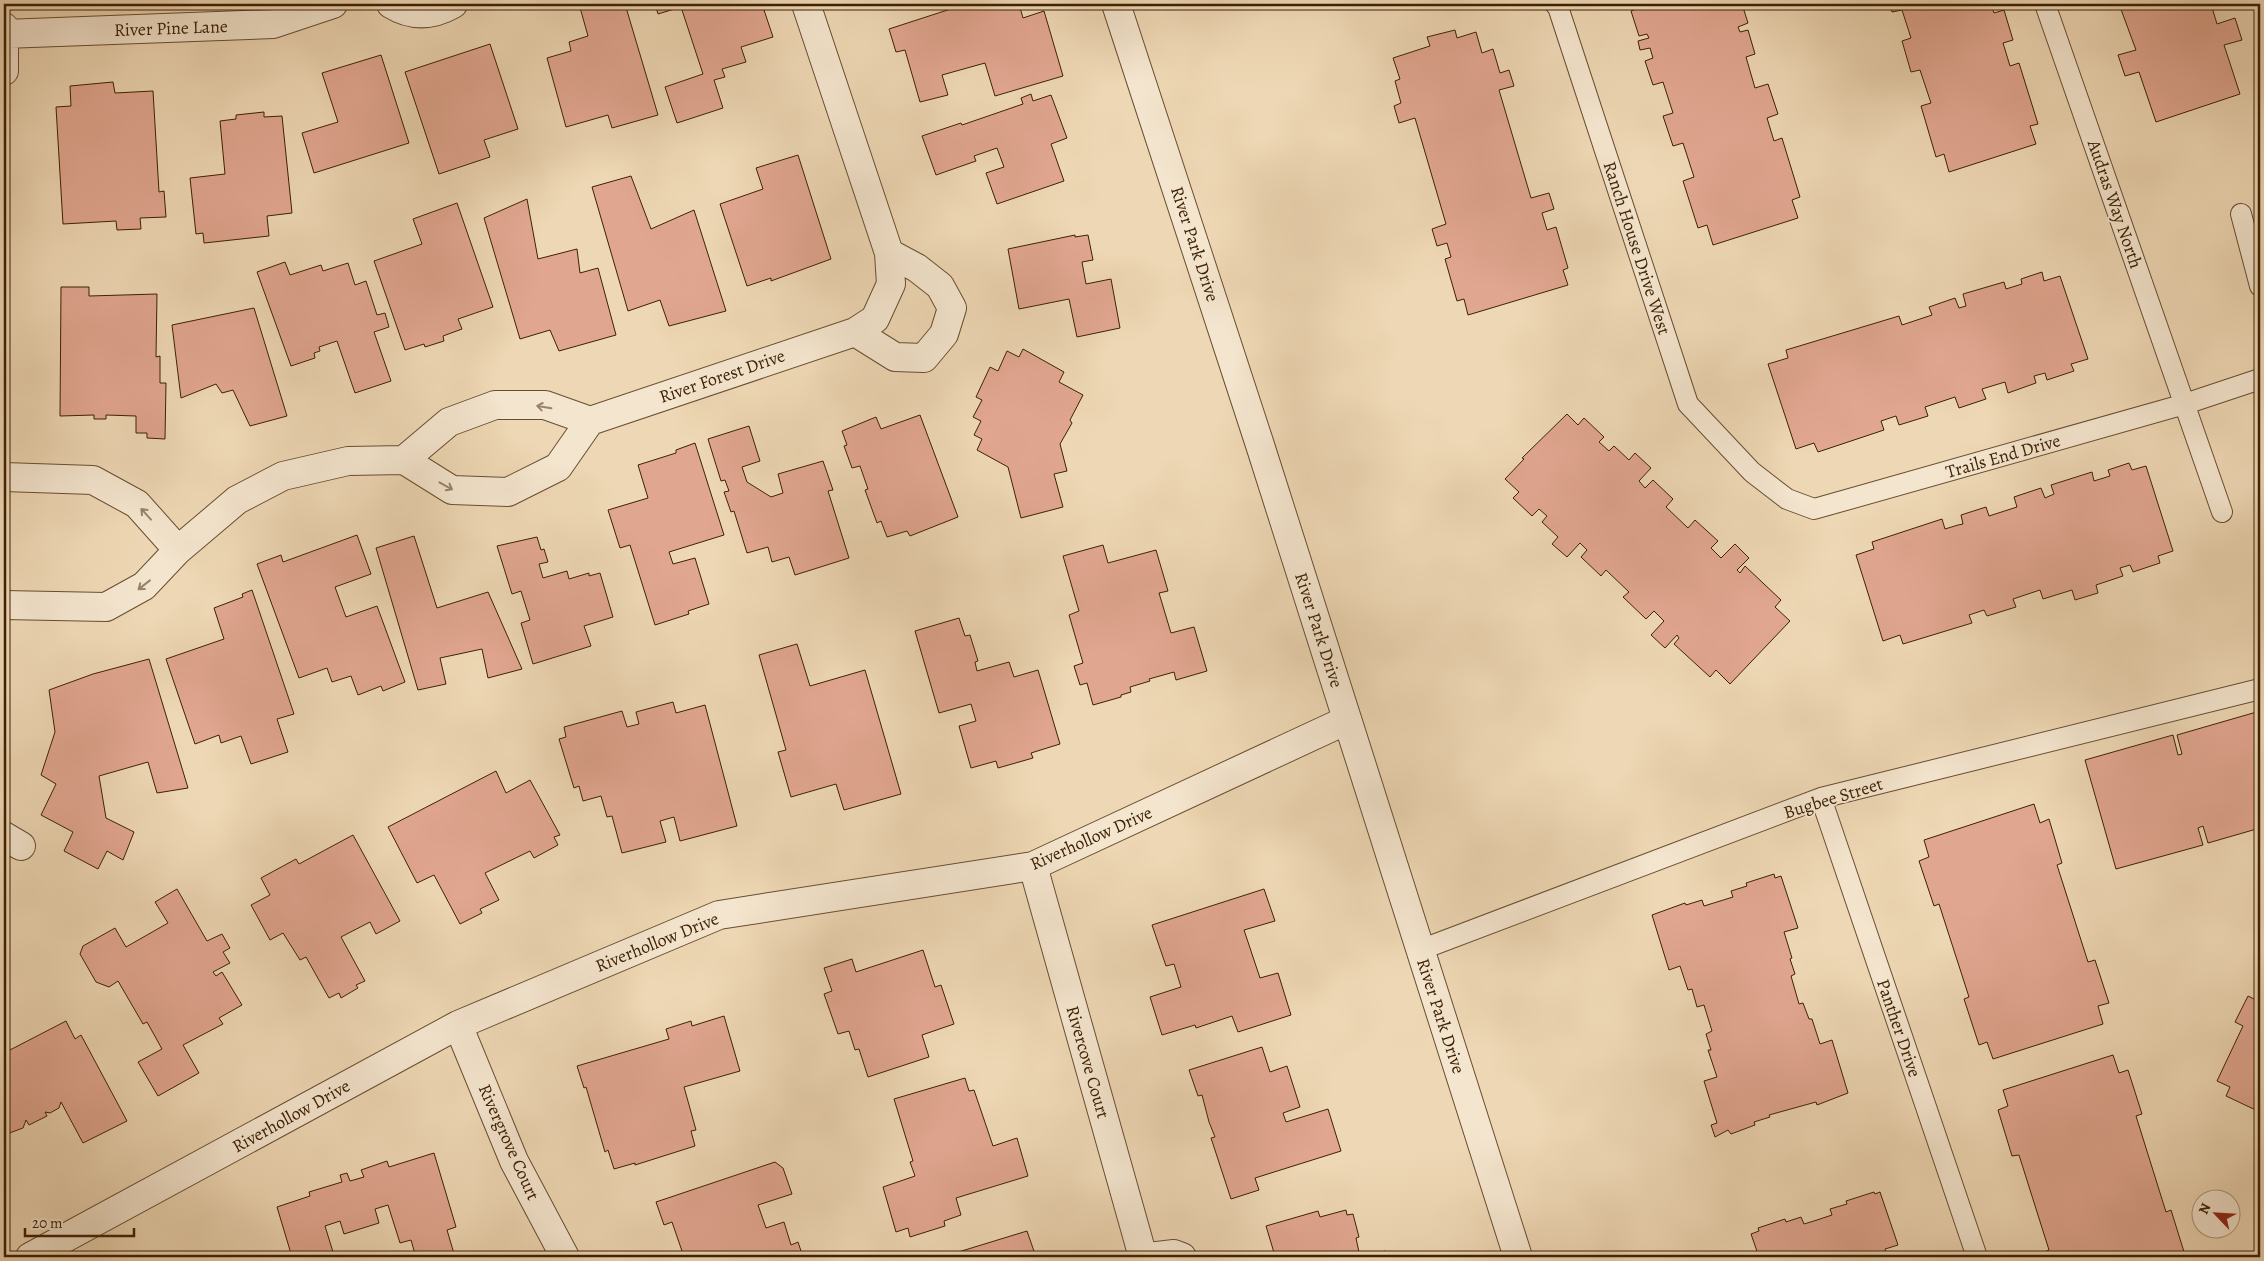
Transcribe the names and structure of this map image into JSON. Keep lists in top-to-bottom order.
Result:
{
  "streets": {
    "street": [
      "River Pine Lane",
      "River Park Drive",
      "River Forest Drive",
      "Riverhollow Drive",
      "Rivercove Court",
      "Rivergrove Court"
    ],
    "lane": [
      "Audras Way North",
      "Ranch House Drive West",
      "Trails End Drive",
      "Bugbee Street",
      "Panther Drive"
    ]
  },
  "crossings": [
    ["Audras Way North", "Trails End Drive"],
    ["River Park Drive", "Bugbee Street"],
    ["River Park Drive", "Riverhollow Drive"],
    ["Ranch House Drive West", "Trails End Drive"],
    ["Bugbee Street", "Panther Drive"],
    ["Riverhollow Drive", "Rivercove Court"],
    ["Riverhollow Drive", "Rivergrove Court"]
  ],
  "scale_bar": "20 m",
  "north": "top left"
}
